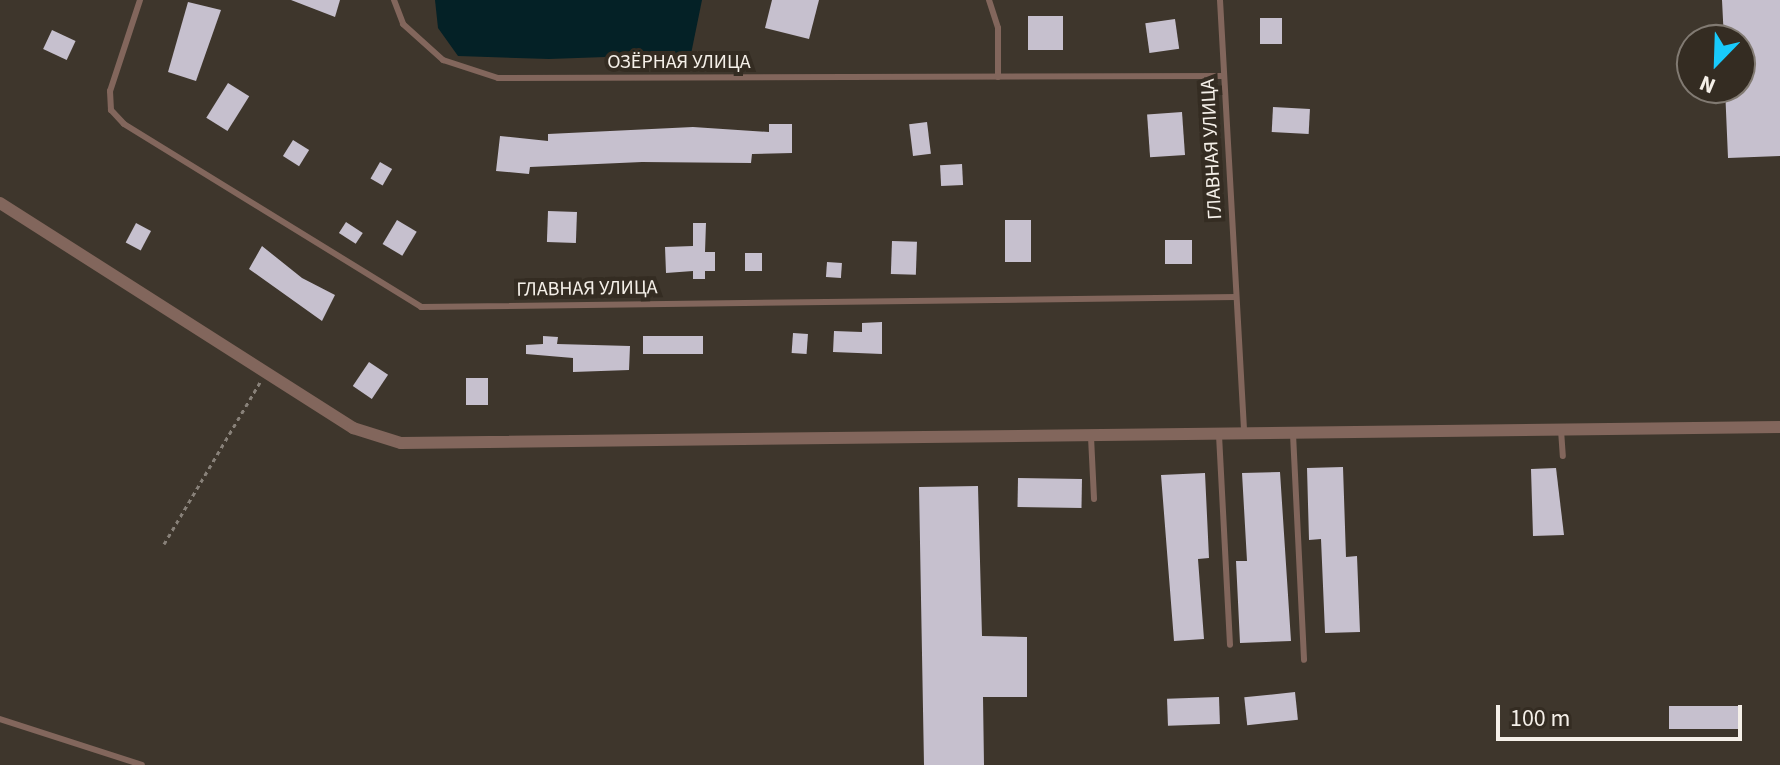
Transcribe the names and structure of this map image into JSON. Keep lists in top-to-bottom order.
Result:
{
  "streets": {
    "lane": ["ОЗЁРНАЯ УЛИЦА", "ГЛАВНАЯ УЛИЦА"]
  },
  "crossings": [
    ["ОЗЁРНАЯ УЛИЦА", "ГЛАВНАЯ УЛИЦА"]
  ],
  "scale_bar": "100 m",
  "north": "bottom left"
}
